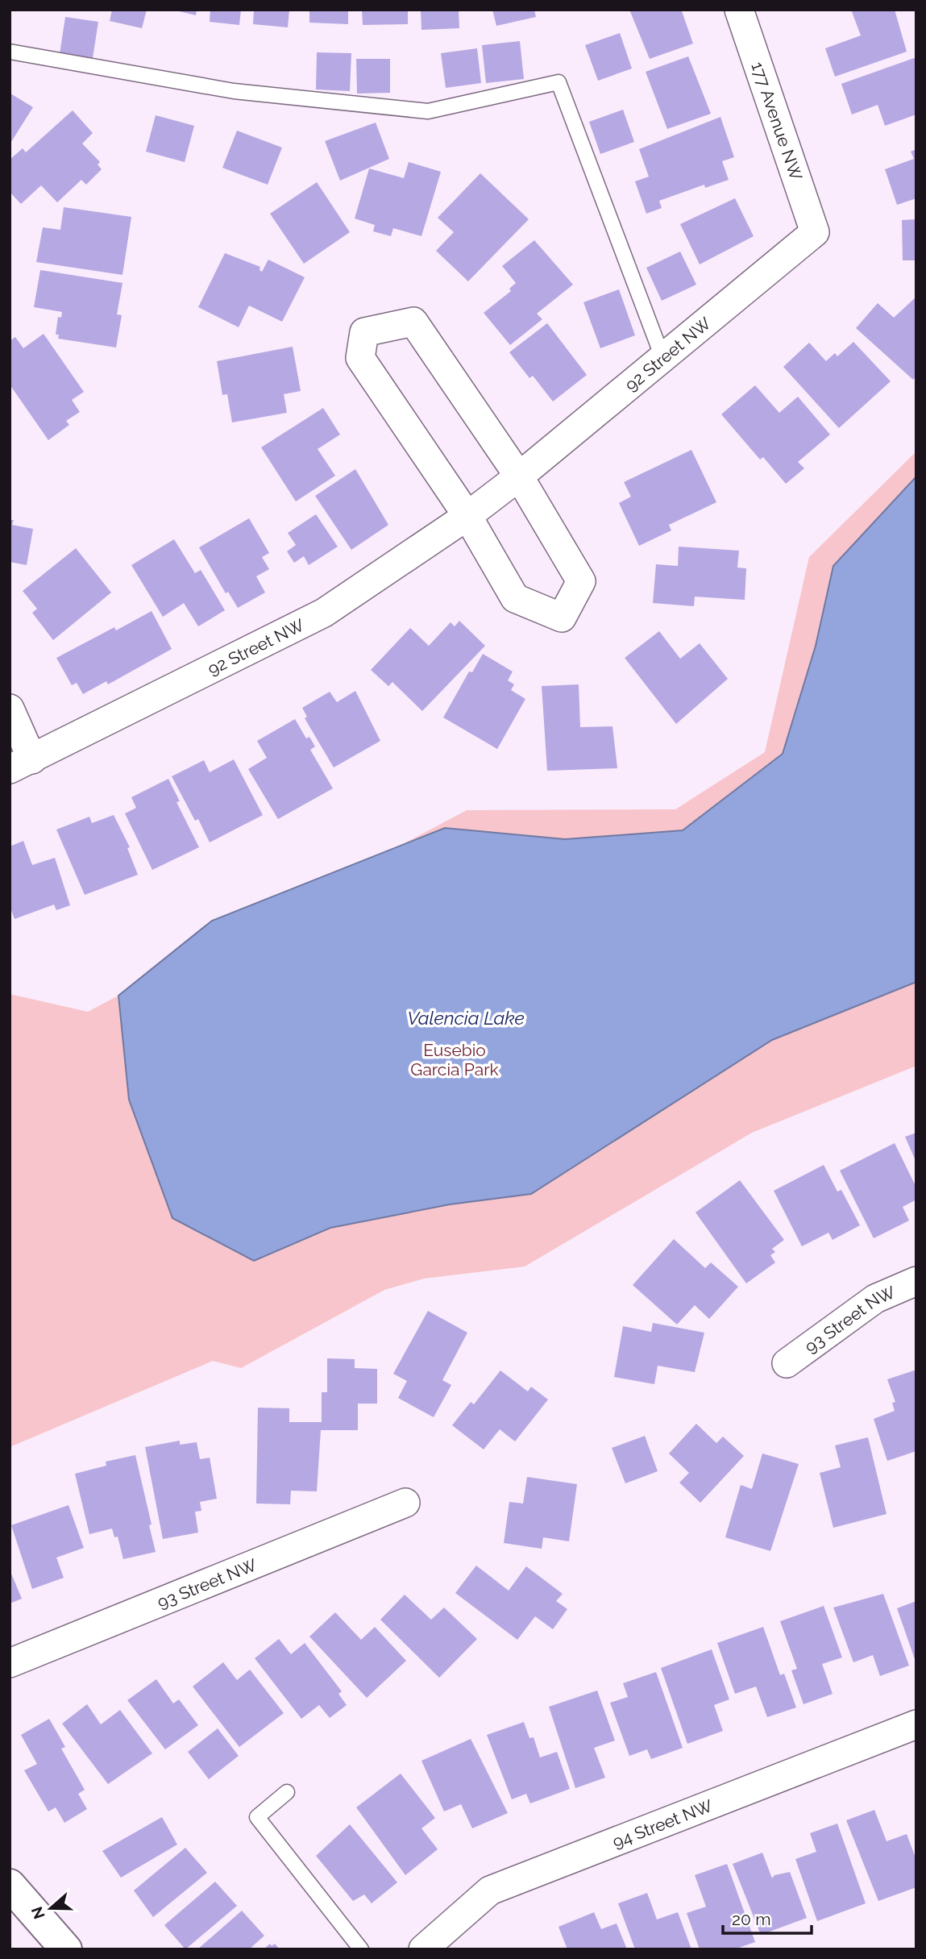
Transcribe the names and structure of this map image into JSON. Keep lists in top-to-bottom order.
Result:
{
  "streets": {
    "street": [
      "177 Avenue NW",
      "92 Street NW",
      "93 Street NW",
      "94 Street NW"
    ]
  },
  "crossings": [
    ["177 Avenue NW", "92 Street NW"]
  ],
  "water": ["Valencia Lake"],
  "parks": ["Eusebio Garcia Park"],
  "scale_bar": "20 m",
  "north": "left"
}
